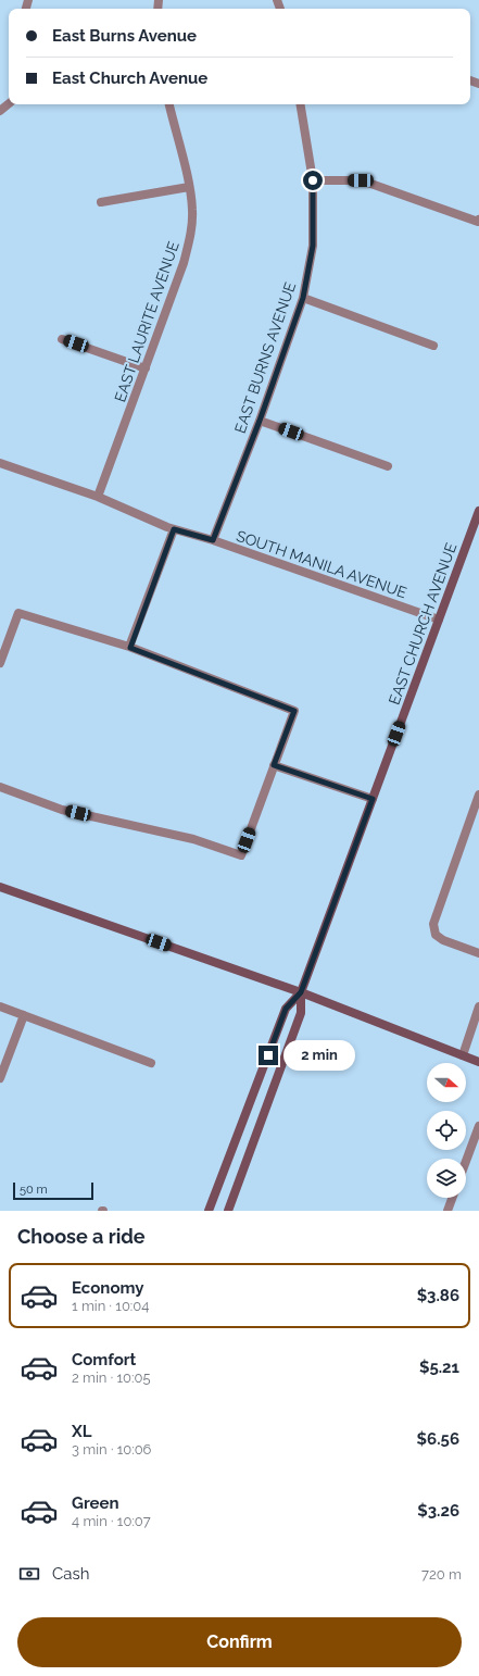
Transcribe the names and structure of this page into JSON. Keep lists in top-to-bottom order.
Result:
{
  "streets": {
    "street": [
      "EAST LAURITE AVENUE",
      "EAST BURNS AVENUE",
      "SOUTH MANILA AVENUE",
      "EAST CHURCH AVENUE"
    ]
  },
  "crossings": [
    ["EAST LAURITE AVENUE", "SOUTH MANILA AVENUE"],
    ["EAST BURNS AVENUE", "SOUTH MANILA AVENUE"],
    ["SOUTH MANILA AVENUE", "EAST CHURCH AVENUE"]
  ],
  "scale_bar": "50 m",
  "north": "right",
  "page": {
    "banner": ["East Burns Avenue", "East Church Avenue"],
    "bubble": "2 min",
    "scale": "50 m",
    "heading": "Choose a ride",
    "list": [
      {
        "name": "Economy",
        "note": "1 min · 10:04",
        "value": "$3.86"
      },
      {
        "name": "Comfort",
        "note": "2 min · 10:05",
        "value": "$5.21"
      },
      {
        "name": "XL",
        "note": "3 min · 10:06",
        "value": "$6.56"
      },
      {
        "name": "Green",
        "note": "4 min · 10:07",
        "value": "$3.26"
      }
    ],
    "pay": ["Cash", "720 m"],
    "buttons": "Confirm"
  }
}
